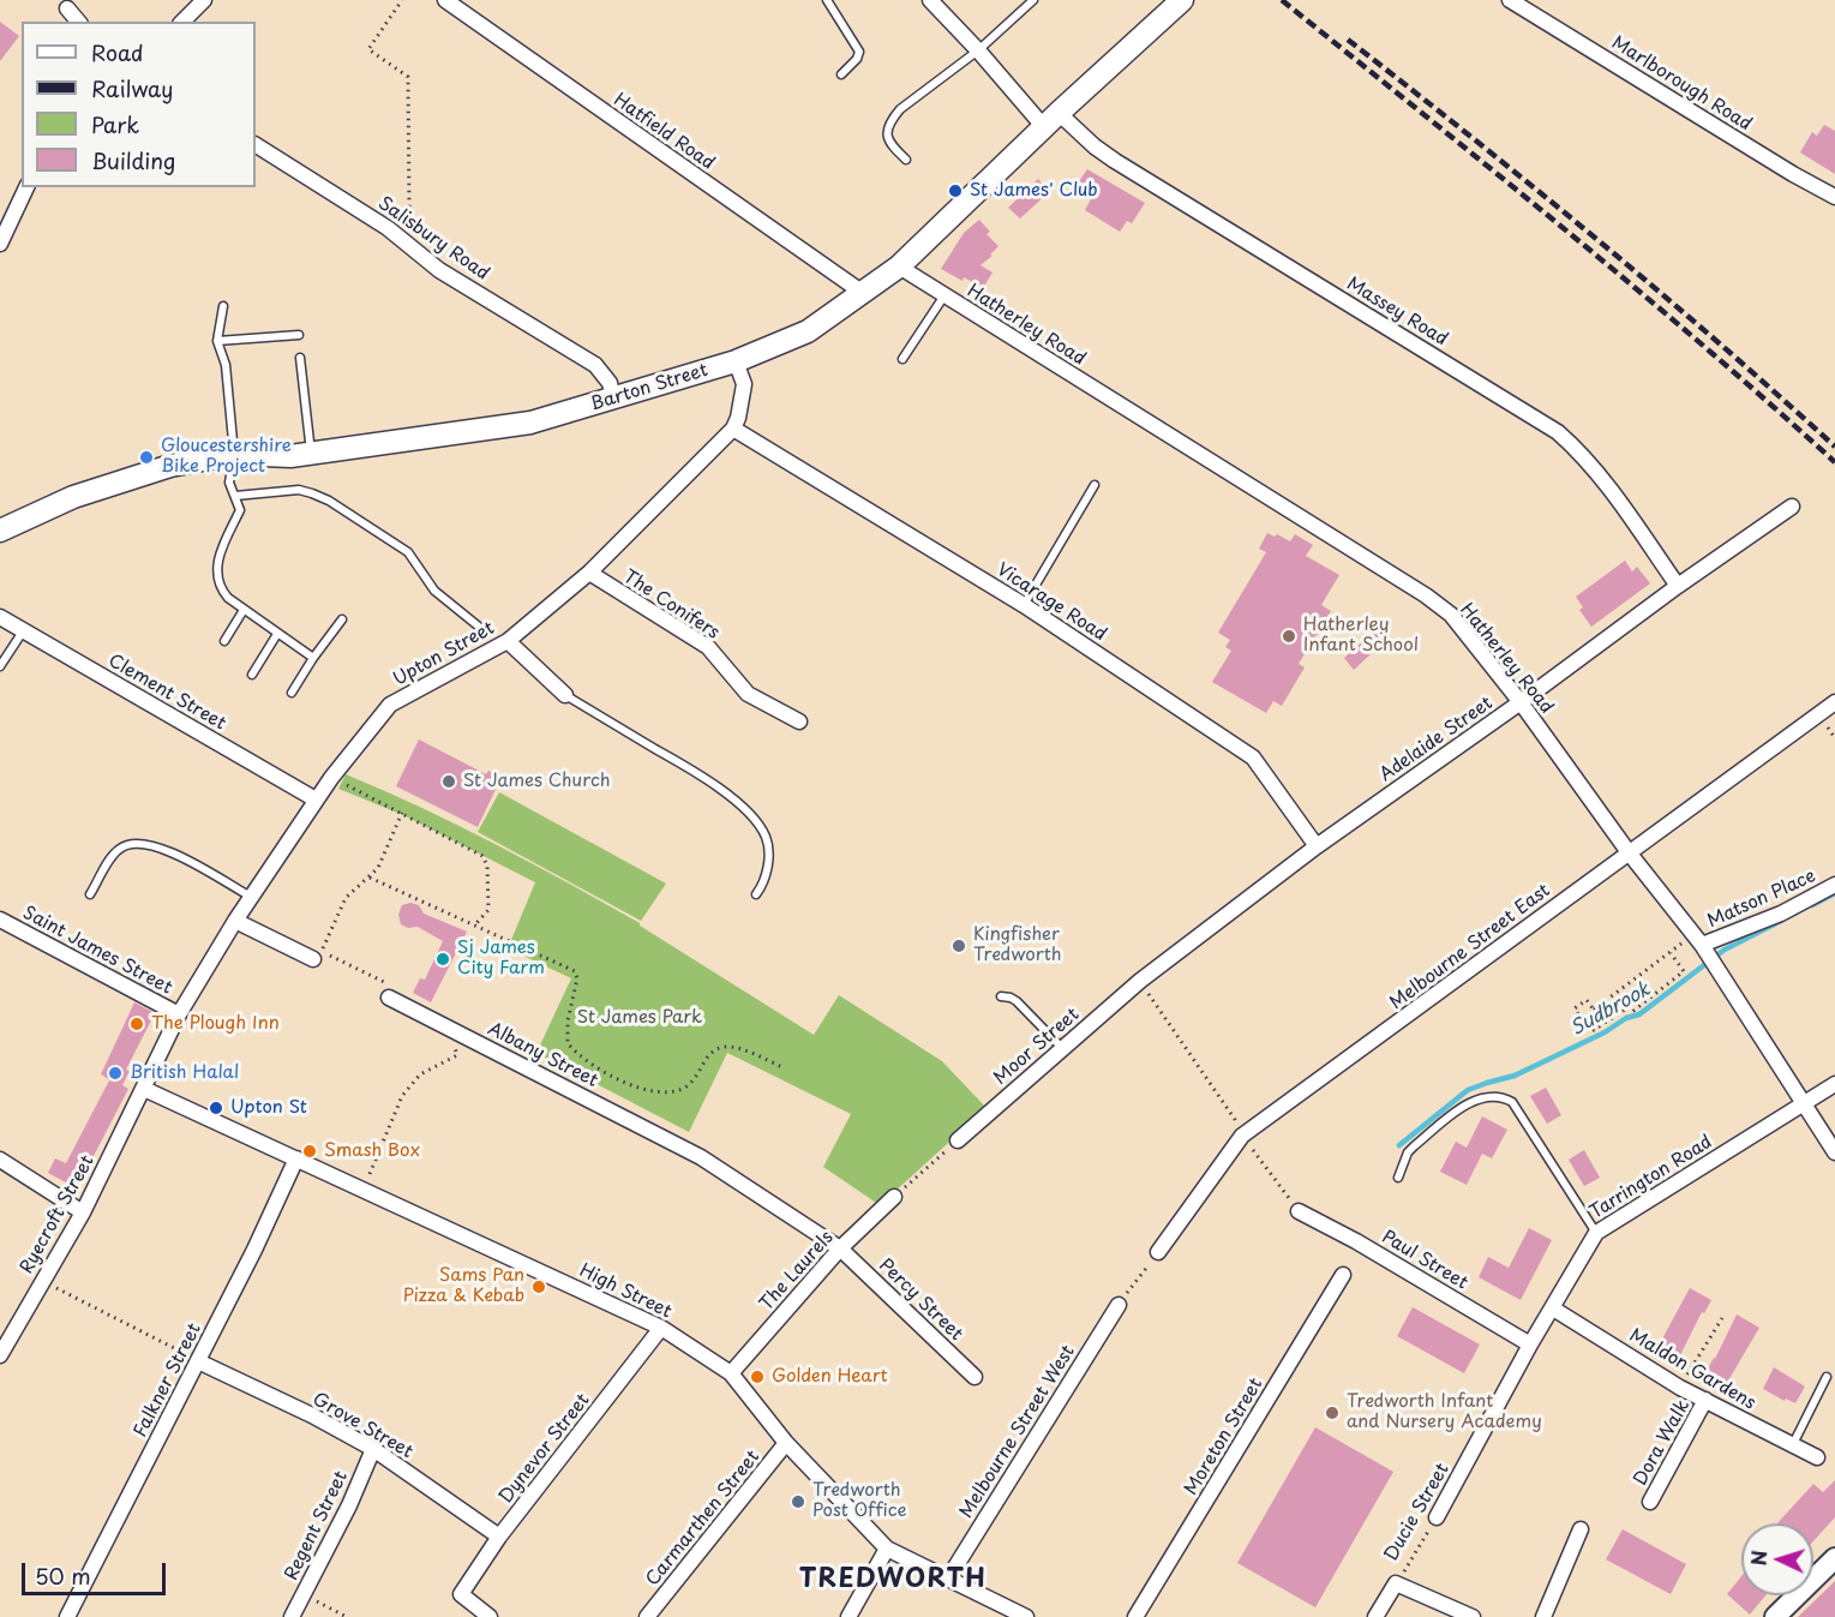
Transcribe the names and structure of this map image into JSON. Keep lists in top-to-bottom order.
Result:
{
  "streets": {
    "main road": ["Barton Street"],
    "street": [
      "Marlborough Road",
      "Hatfield Road",
      "Salisbury Road",
      "Massey Road",
      "Hatherley Road",
      "Vicarage Road",
      "The Conifers",
      "Upton Street",
      "Clement Street",
      "Adelaide Street",
      "Matson Place",
      "Melbourne Street East",
      "Saint James Street",
      "Moor Street",
      "Albany Street",
      "Tarrington Road",
      "Ryecroft Street",
      "Paul Street",
      "The Laurels",
      "High Street",
      "Percy Street",
      "Maldon Gardens",
      "Falkner Street",
      "Grove Street",
      "Melbourne Street West",
      "Moreton Street",
      "Dora Walk",
      "Dynevor Street",
      "Ducie Street",
      "Carmarthen Street",
      "Regent Street"
    ]
  },
  "crossings": [
    ["Hatfield Road", "Barton Street"],
    ["Salisbury Road", "Barton Street"],
    ["Massey Road", "Barton Street"],
    ["Massey Road", "Adelaide Street"],
    ["Hatherley Road", "Barton Street"],
    ["Hatherley Road", "Adelaide Street"],
    ["Hatherley Road", "Matson Place"],
    ["Hatherley Road", "Melbourne Street East"],
    ["Hatherley Road", "Tarrington Road"],
    ["Vicarage Road", "Upton Street"],
    ["Vicarage Road", "Adelaide Street"],
    ["The Conifers", "Upton Street"],
    ["Upton Street", "Clement Street"],
    ["Upton Street", "Saint James Street"],
    ["Upton Street", "Ryecroft Street"],
    ["Upton Street", "High Street"],
    ["Adelaide Street", "Moor Street"],
    ["Albany Street", "The Laurels"],
    ["Albany Street", "Percy Street"],
    ["Tarrington Road", "Paul Street"],
    ["Tarrington Road", "Maldon Gardens"],
    ["Tarrington Road", "Ducie Street"],
    ["Ryecroft Street", "High Street"],
    ["Paul Street", "Ducie Street"],
    ["The Laurels", "High Street"],
    ["The Laurels", "Percy Street"],
    ["High Street", "Falkner Street"],
    ["High Street", "Melbourne Street West"],
    ["High Street", "Dynevor Street"],
    ["High Street", "Carmarthen Street"],
    ["Maldon Gardens", "Dora Walk"],
    ["Falkner Street", "Grove Street"],
    ["Grove Street", "Dynevor Street"],
    ["Grove Street", "Regent Street"]
  ],
  "districts": ["TREDWORTH"],
  "water": ["Sudbrook"],
  "parks": ["St James Park"],
  "places": [
    "St James' Club",
    "Gloucestershire Bike Project",
    "Hatherley Infant School",
    "St James Church",
    "Kingfisher Tredworth",
    "Sj James City Farm",
    "The Plough Inn",
    "British Halal",
    "Upton St",
    "Smash Box",
    "Sams Pan Pizza & Kebab",
    "Golden Heart",
    "Tredworth Infant and Nursery Academy",
    "Tredworth Post Office"
  ],
  "legend": [
    "Road",
    "Railway",
    "Park",
    "Building"
  ],
  "scale_bar": "50 m",
  "north": "left"
}
